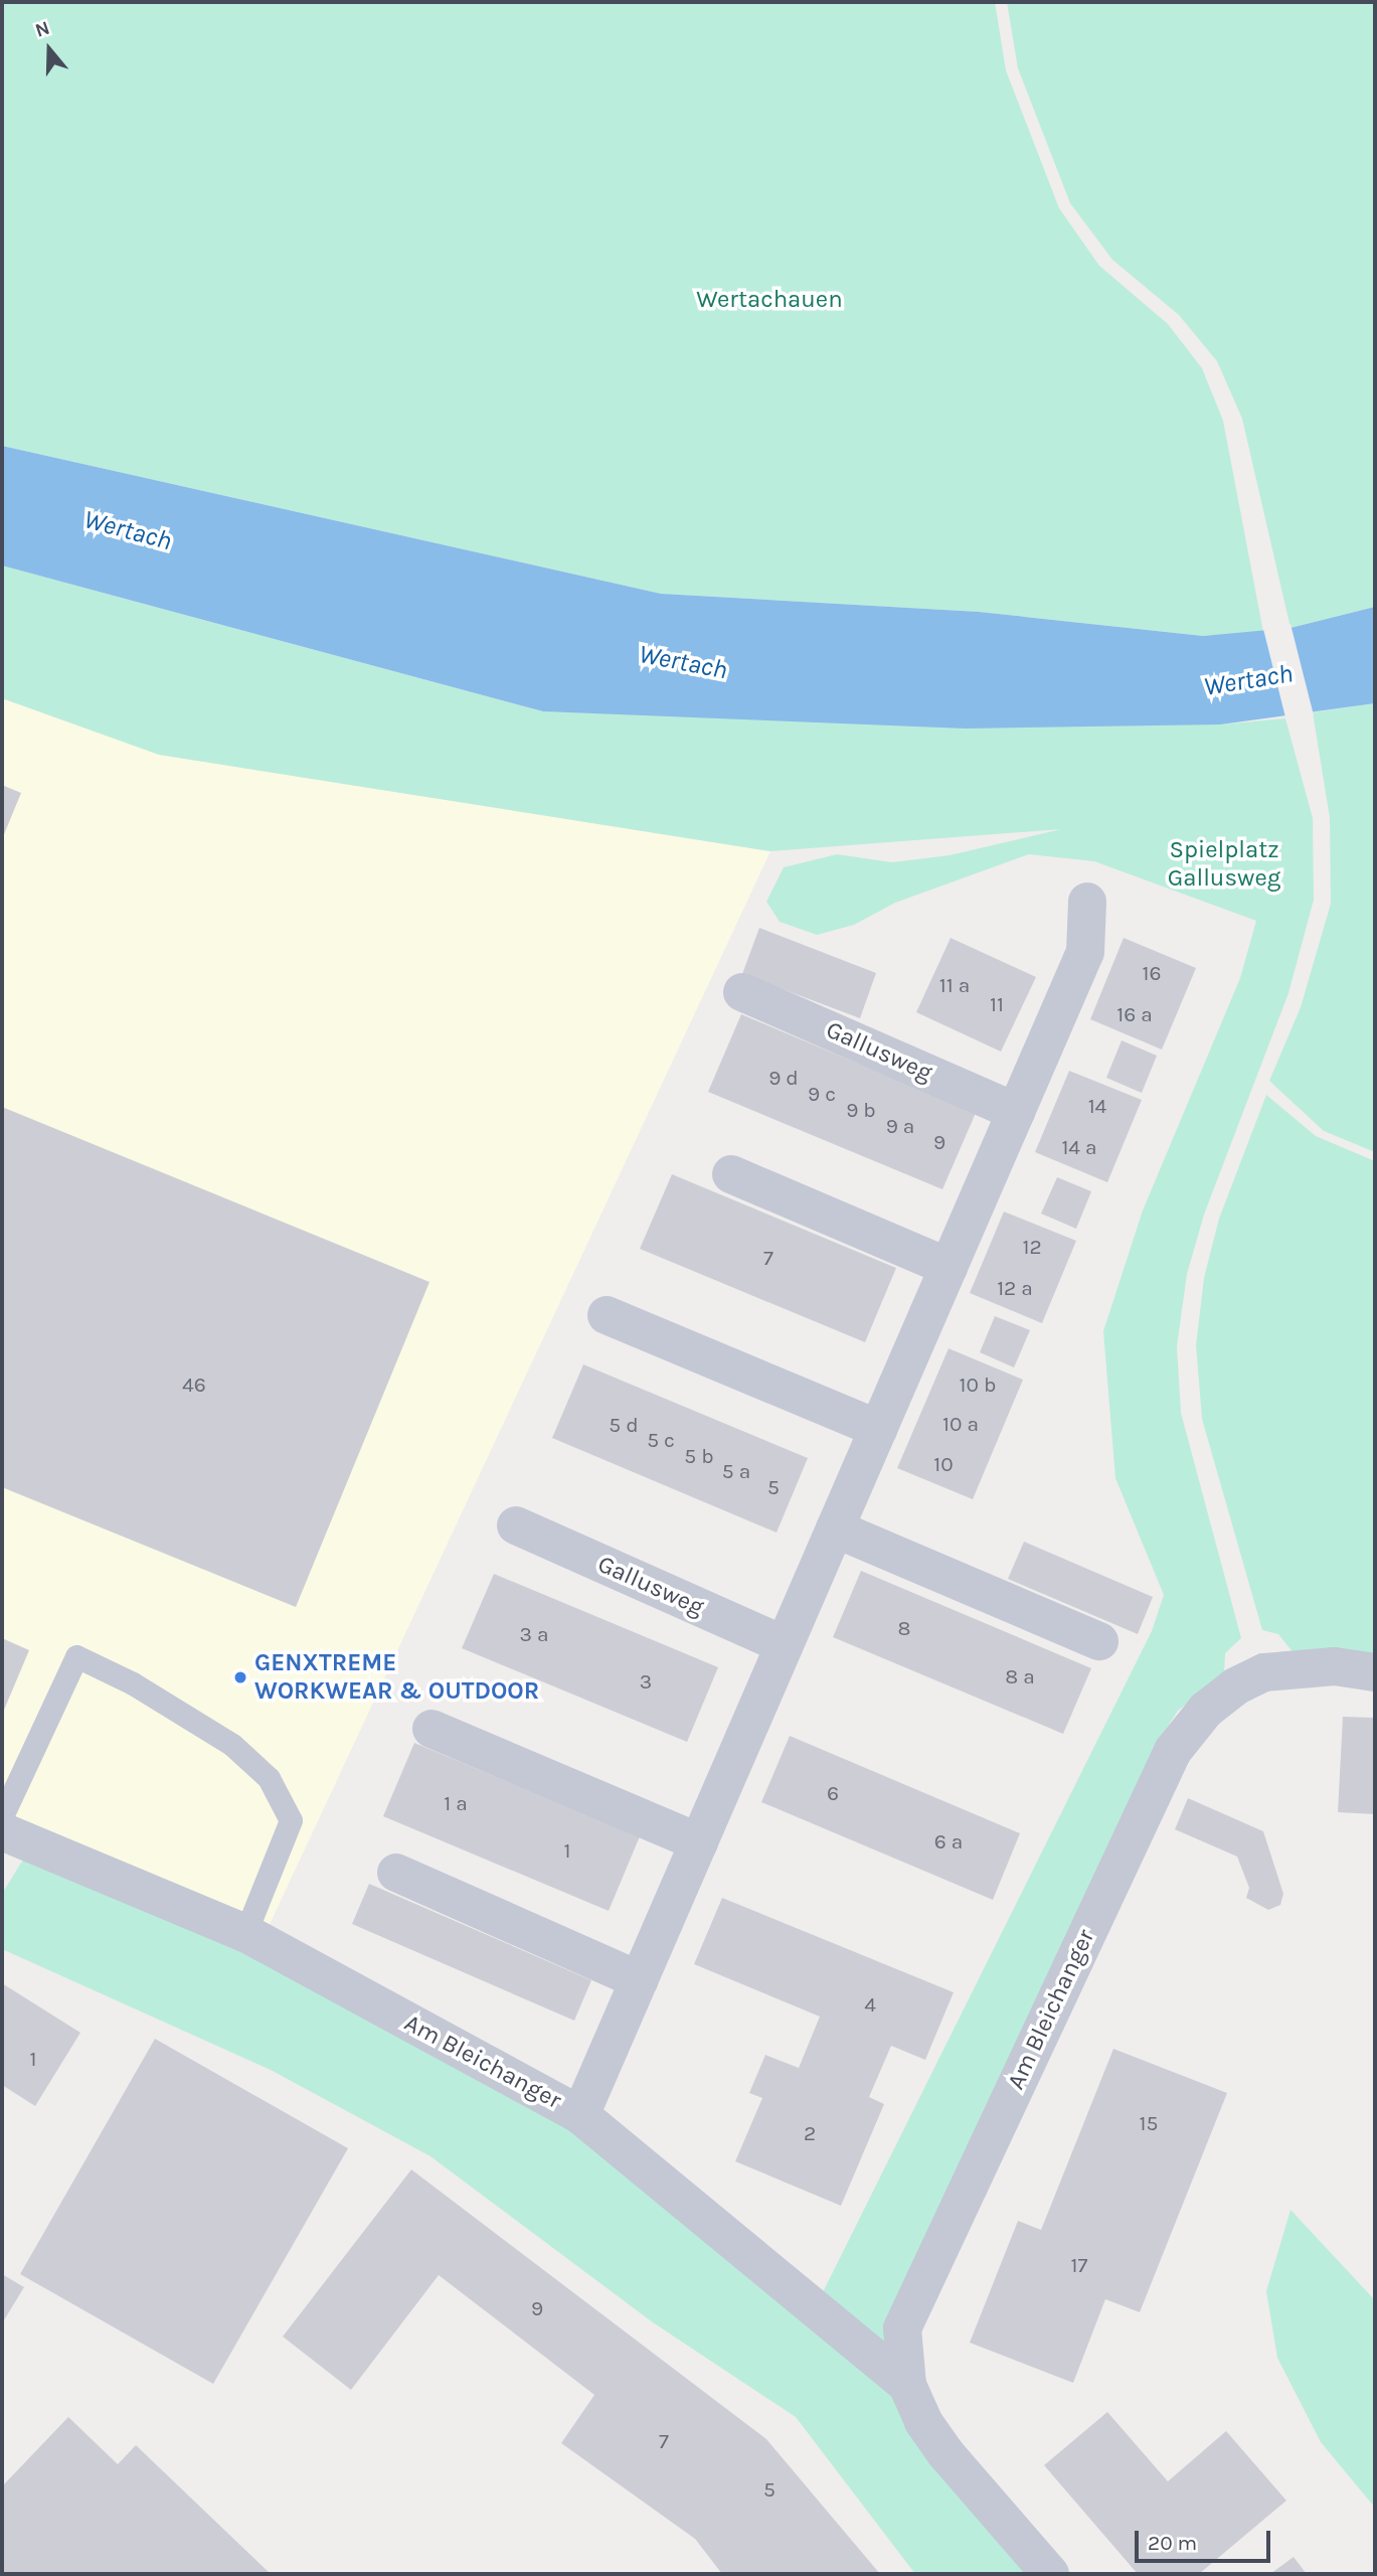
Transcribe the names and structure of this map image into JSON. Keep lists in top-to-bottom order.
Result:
{
  "streets": {
    "street": ["Gallusweg", "Am Bleichanger"]
  },
  "water": ["Wertach"],
  "parks": ["Wertachauen", "Spielplatz Gallusweg"],
  "places": ["GENXTREME WORKWEAR & OUTDOOR"],
  "house_numbers": [
    "16",
    "11 a",
    "11",
    "16 a",
    "9 d",
    "9 c",
    "14",
    "9 b",
    "9 a",
    "9",
    "14 a",
    "12",
    "7",
    "12 a",
    "46",
    "10 b",
    "10 a",
    "5 d",
    "5 c",
    "5 b",
    "10",
    "5 a",
    "5",
    "8",
    "3 a",
    "8 a",
    "3",
    "6",
    "1 a",
    "6 a",
    "1",
    "4",
    "1",
    "15",
    "2",
    "17",
    "9",
    "7",
    "5"
  ],
  "scale_bar": "20 m",
  "north": "top"
}
